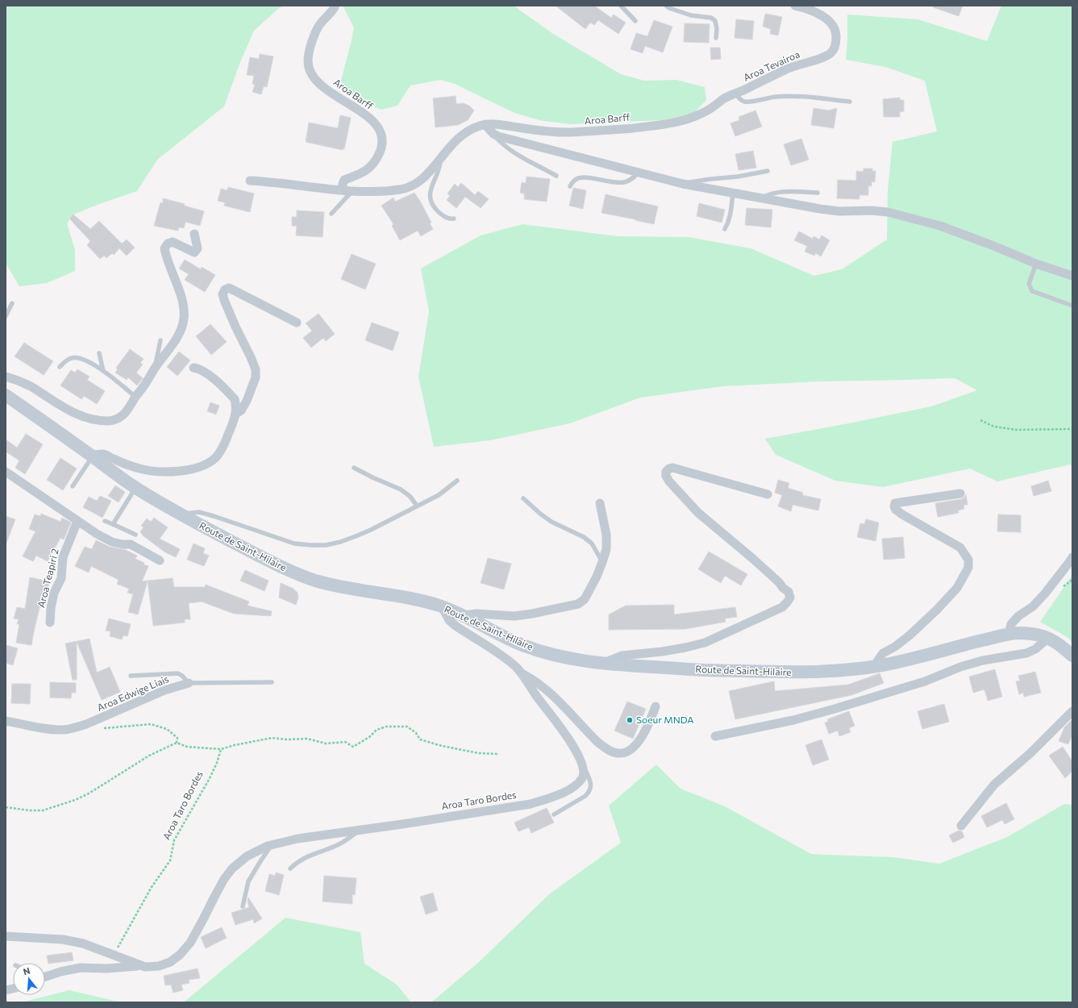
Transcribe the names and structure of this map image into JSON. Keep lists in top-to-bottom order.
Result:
{
  "streets": {
    "main road": ["Route de Saint-Hilaire"],
    "street": [
      "Aroa Tevairoa",
      "Aroa Barff",
      "Aroa Teapiri 2",
      "Aroa Edwige Liais",
      "Aroa Taro Bordes"
    ]
  },
  "crossings": [
    ["Aroa Tevairoa", "Aroa Barff"]
  ],
  "places": ["Soeur MNDA"],
  "north": "top"
}
